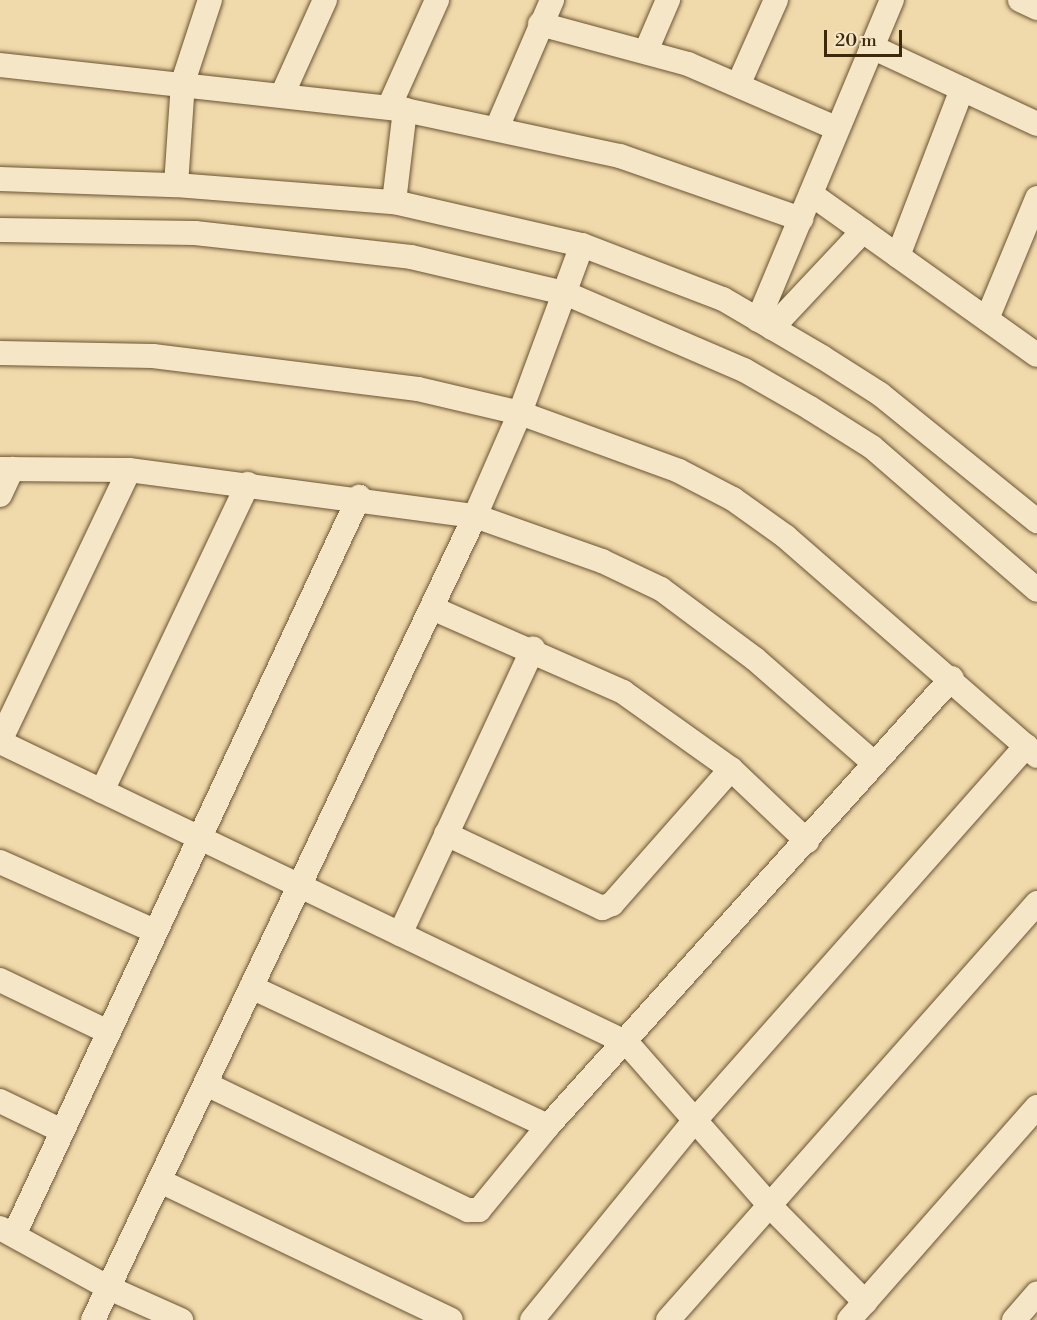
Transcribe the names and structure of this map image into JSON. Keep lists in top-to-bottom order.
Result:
{
  "scale_bar": "20 m"
}
